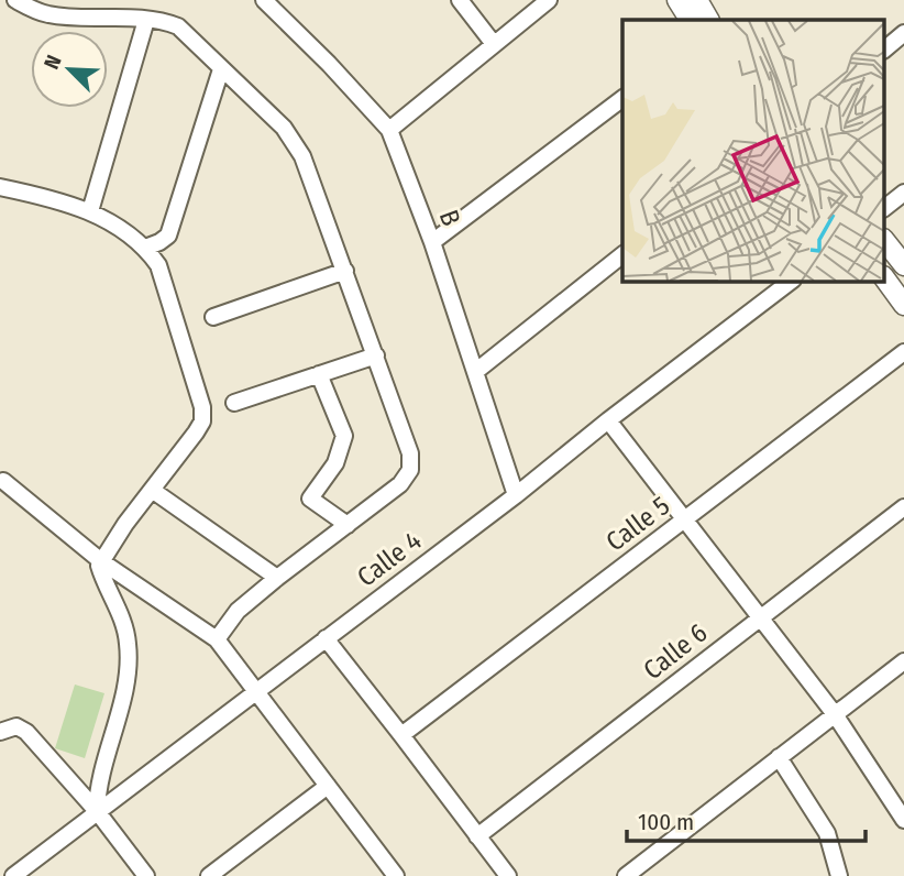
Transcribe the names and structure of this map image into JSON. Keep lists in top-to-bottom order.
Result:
{
  "streets": {
    "street": [
      "B",
      "Calle 5",
      "Calle 4",
      "Calle 6"
    ]
  },
  "crossings": [
    ["B", "Calle 4"]
  ],
  "scale_bar": "100 m",
  "north": "top left"
}
